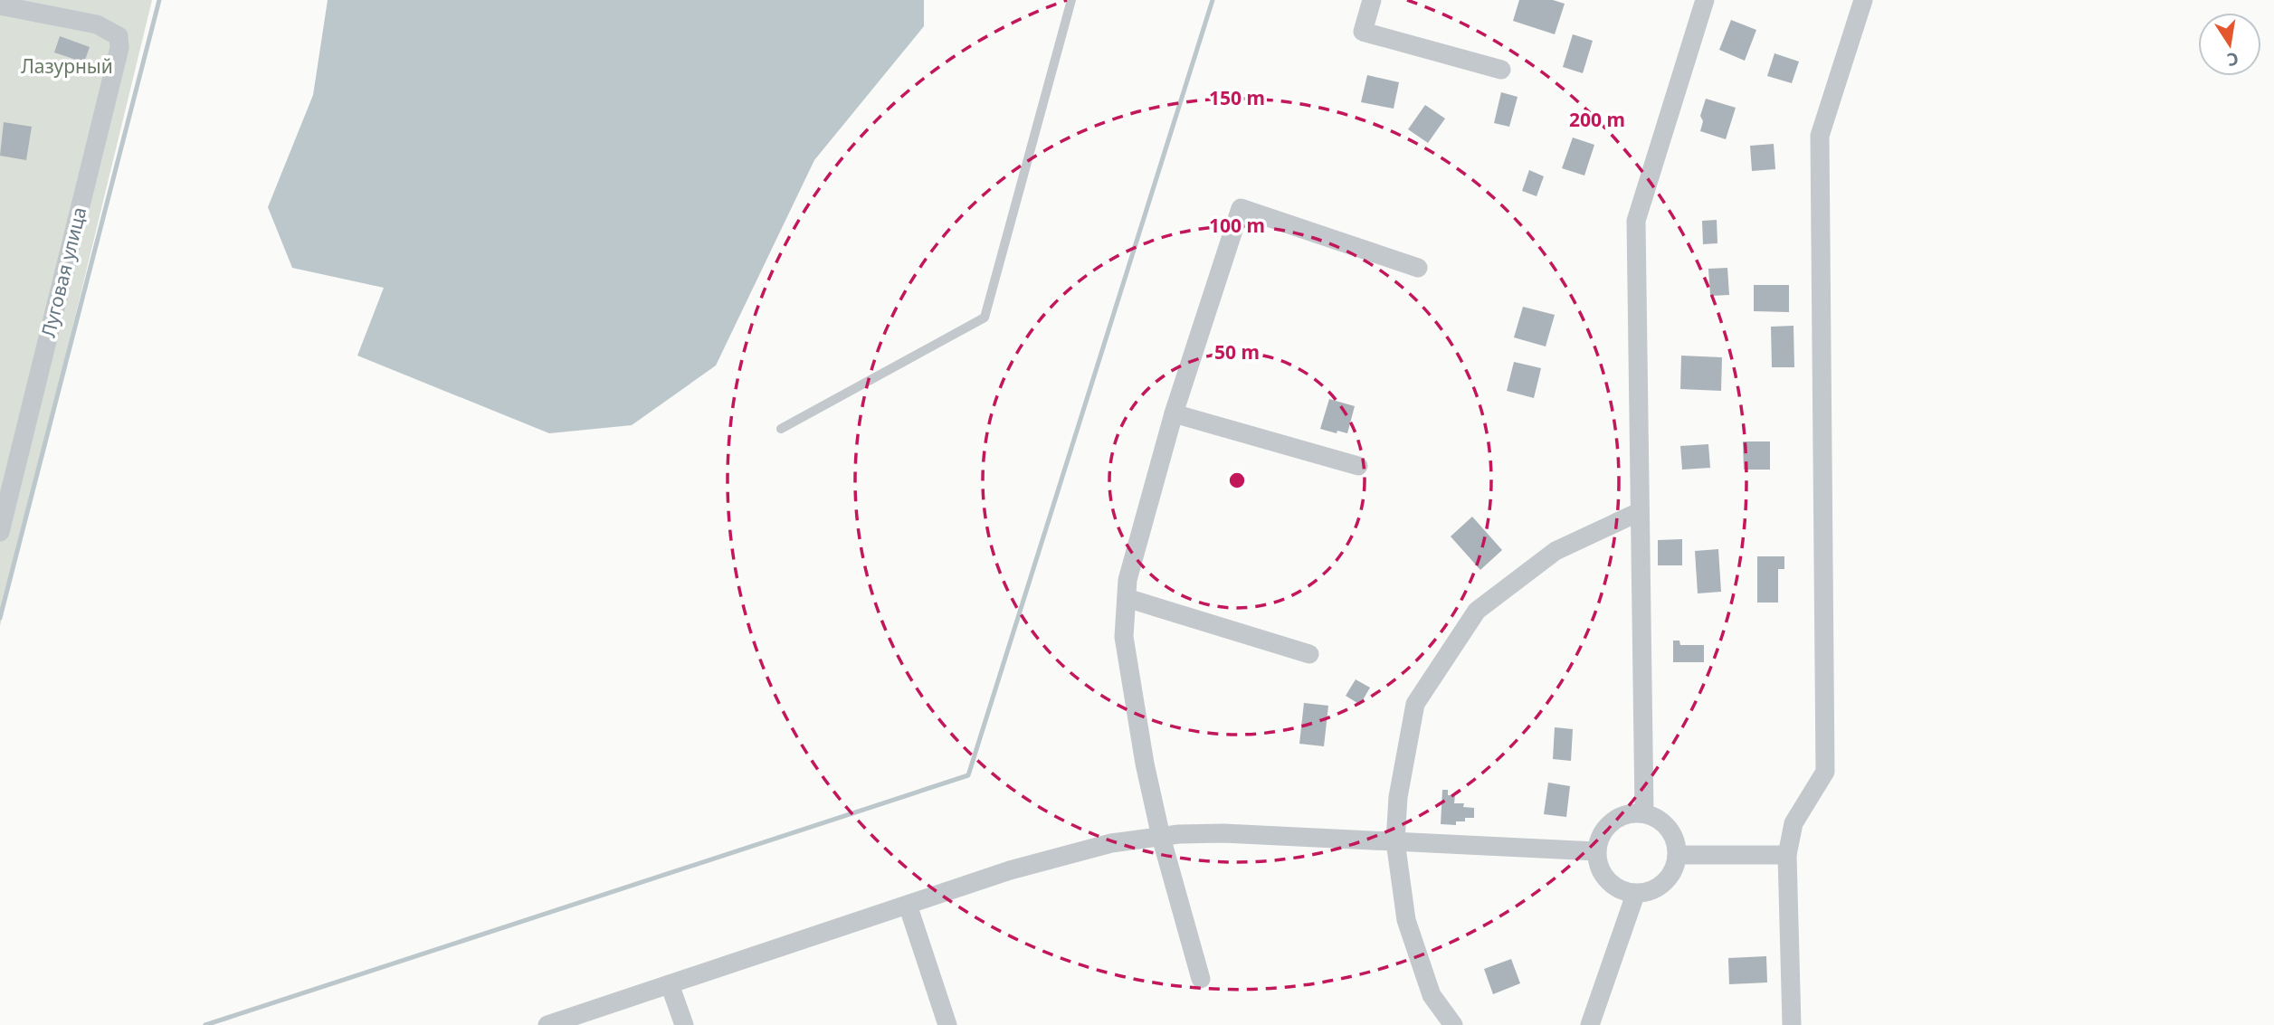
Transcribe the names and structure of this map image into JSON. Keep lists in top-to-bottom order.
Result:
{
  "streets": {
    "street": ["Луговая улица"]
  },
  "parks": ["Лазурный"],
  "north": "bottom",
  "rings": [
    "150 m",
    "200 m",
    "100 m",
    "50 m"
  ]
}
